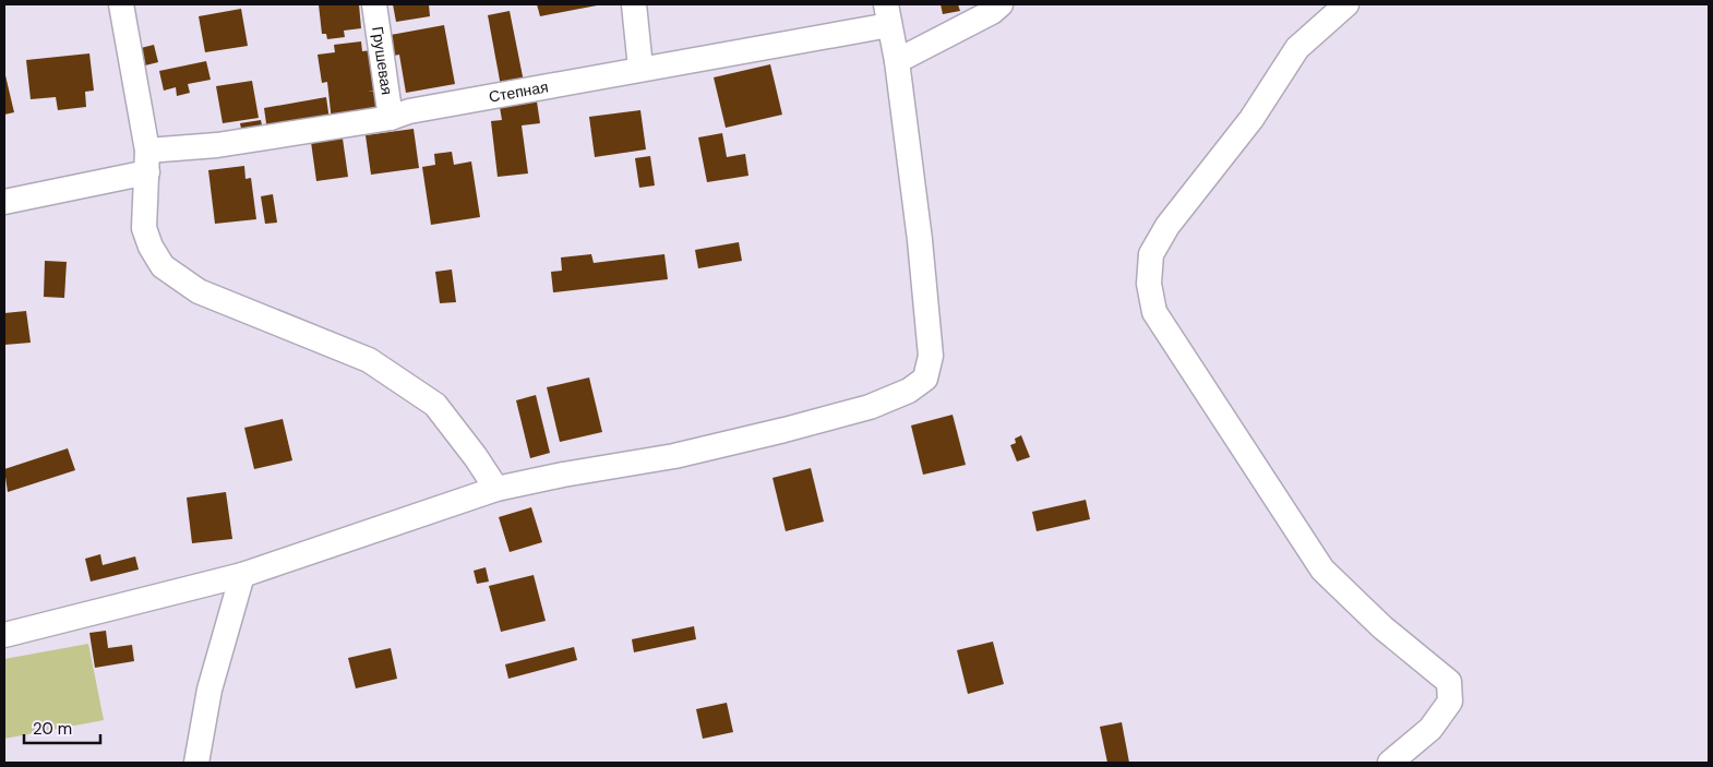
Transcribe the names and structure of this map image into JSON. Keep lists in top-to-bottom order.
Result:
{
  "streets": {
    "street": ["Грушевая", "Степная"]
  },
  "crossings": [
    ["Грушевая", "Степная"]
  ],
  "scale_bar": "20 m"
}
